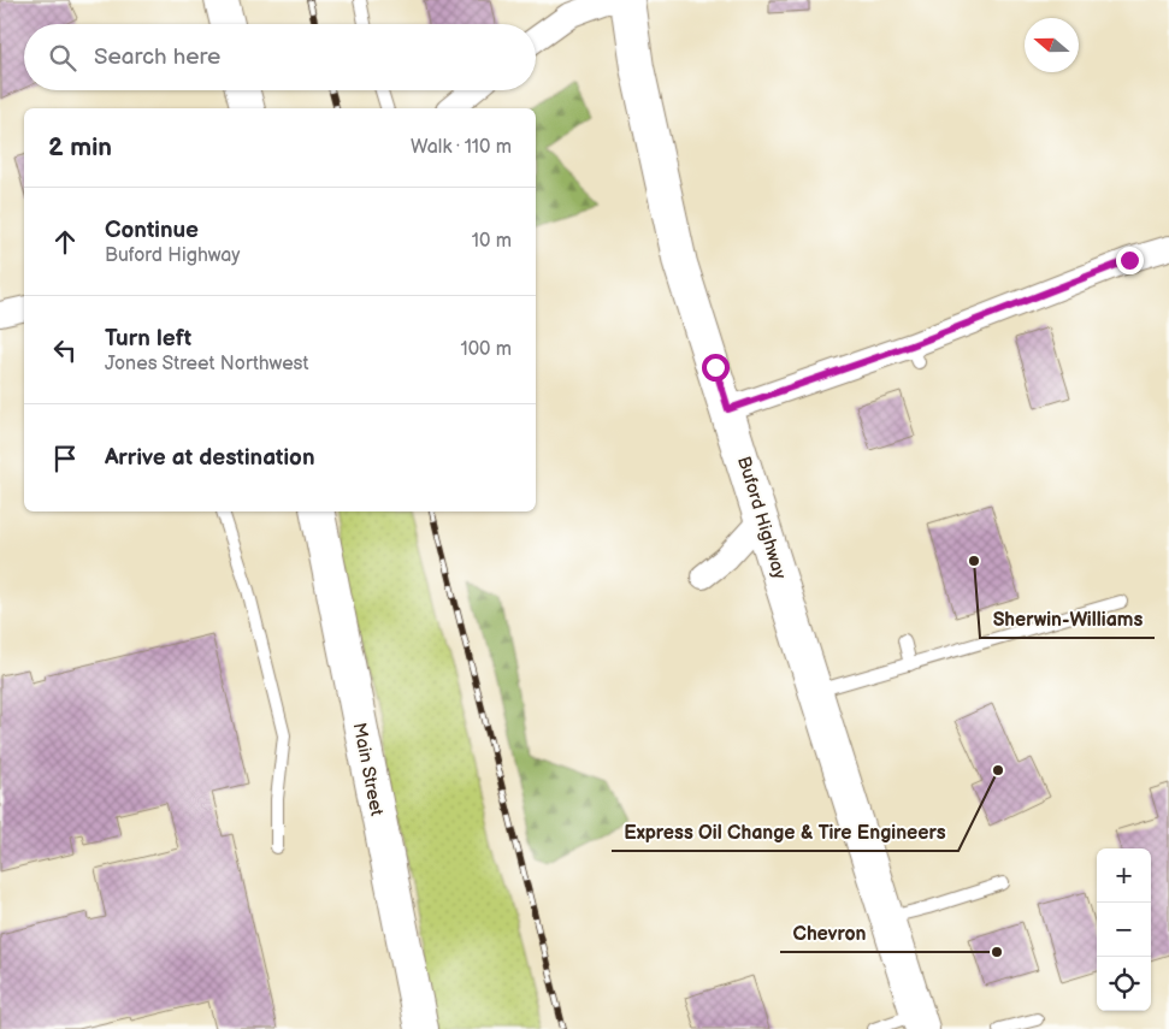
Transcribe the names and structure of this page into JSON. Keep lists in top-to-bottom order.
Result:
{
  "streets": {
    "main road": ["Buford Highway", "Main Street"]
  },
  "places": ["Sherwin-Williams", "Express Oil Change & Tire Engineers", "Chevron"],
  "north": "left",
  "page": {
    "search": "Search here",
    "heading": ["2 min", "Walk · 110 m"],
    "list": [
      ["Continue", "Buford Highway", "10 m"],
      ["Turn left", "Jones Street Northwest", "100 m"],
      "Arrive at destination"
    ],
    "map_buttons": ["+", "−"]
  }
}
